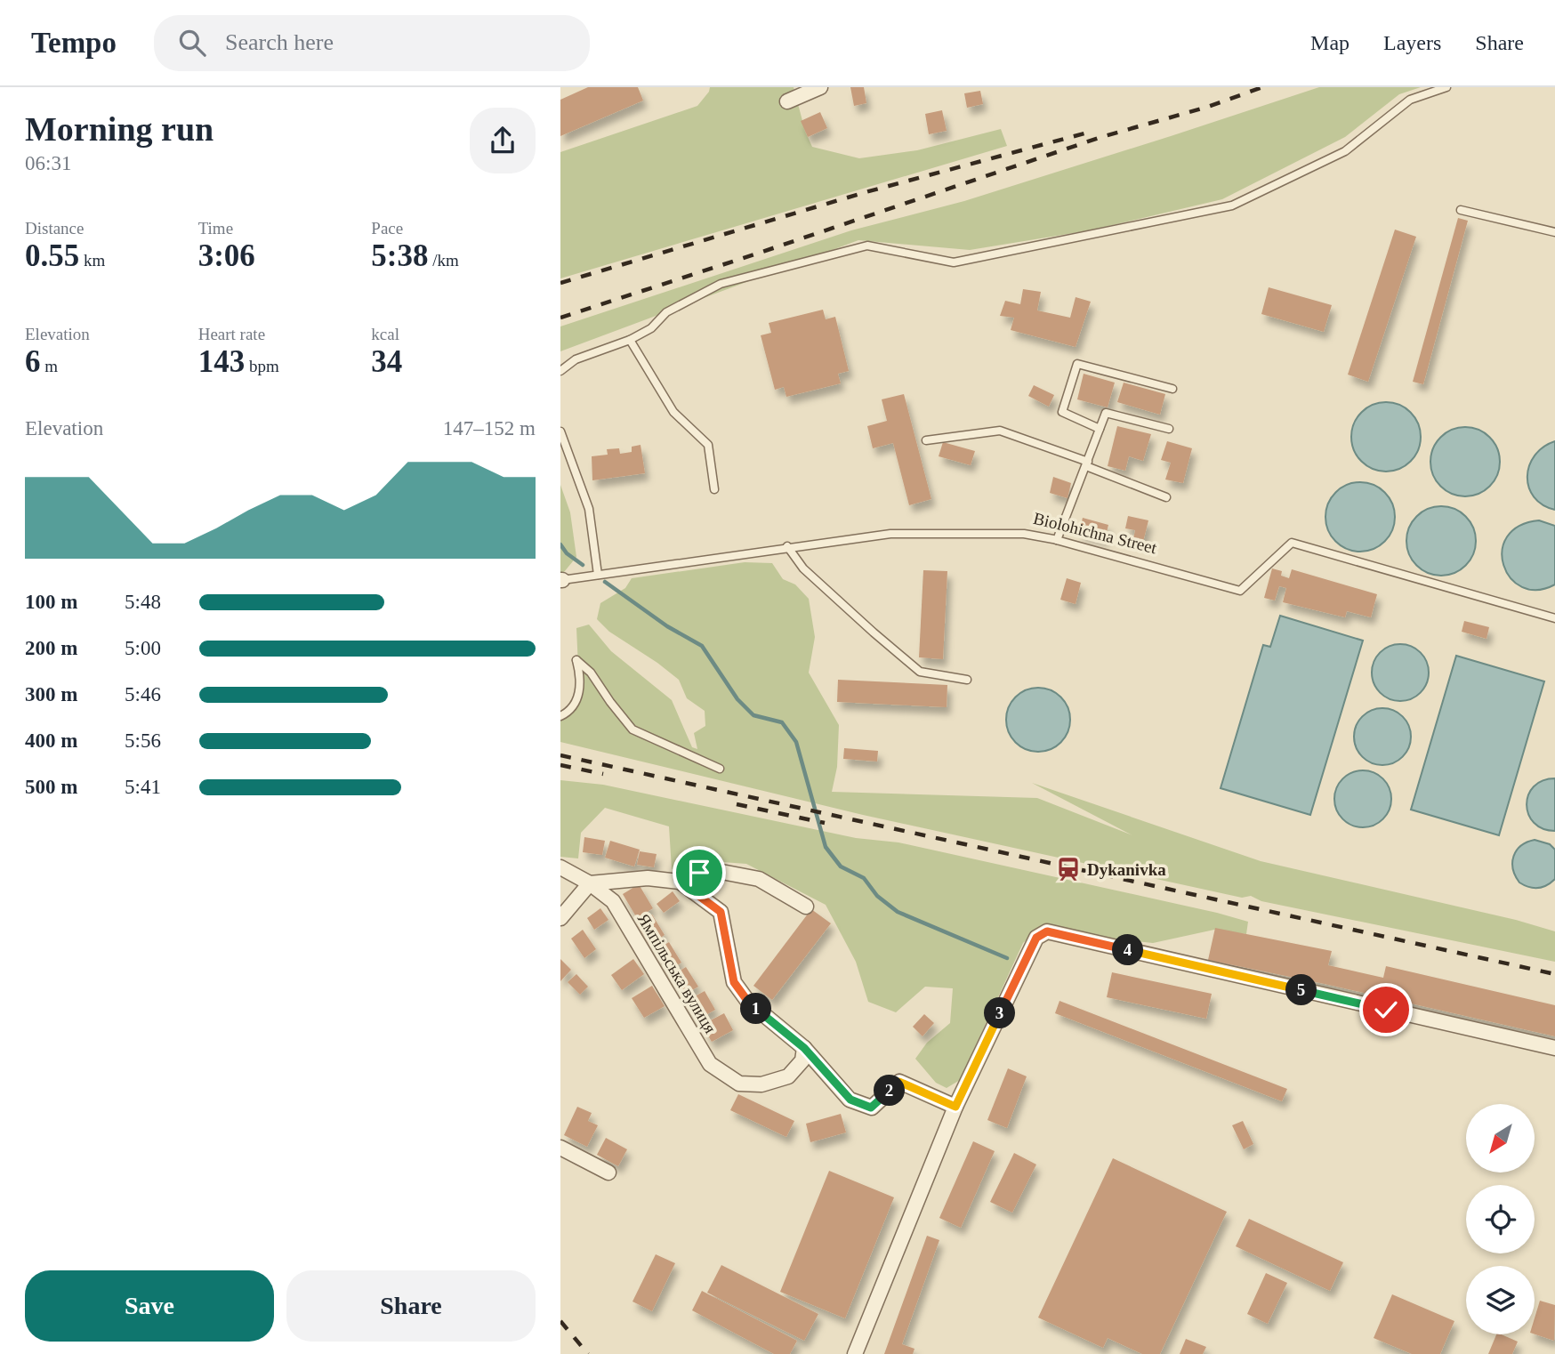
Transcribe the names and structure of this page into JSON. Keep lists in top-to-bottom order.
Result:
{
  "streets": {
    "street": ["Ямпільська вулиця"],
    "lane": ["Biolohichna Street"]
  },
  "places": {
    "station": ["Dykanіvka"]
  },
  "north": "bottom left",
  "page": {
    "header": "Tempo",
    "search": "Search here",
    "nav": ["Map", "Layers", "Share"],
    "heading": ["Morning run", "06:31"],
    "stats": [
      ["Distance", "0.55 km"],
      ["Time", "3:06"],
      ["Pace", "5:38 /km"],
      ["Elevation", "6 m"],
      ["Heart rate", "143 bpm"],
      ["kcal", "34"]
    ],
    "chart": ["Elevation", "147–152 m"],
    "list": [
      {
        "name": "100 m",
        "note": "5:48"
      },
      {
        "name": "200 m",
        "note": "5:00"
      },
      {
        "name": "300 m",
        "note": "5:46"
      },
      {
        "name": "400 m",
        "note": "5:56"
      },
      {
        "name": "500 m",
        "note": "5:41"
      }
    ],
    "pins": [
      "4",
      "5",
      "1",
      "3",
      "2"
    ],
    "buttons": ["Save", "Share"]
  }
}
